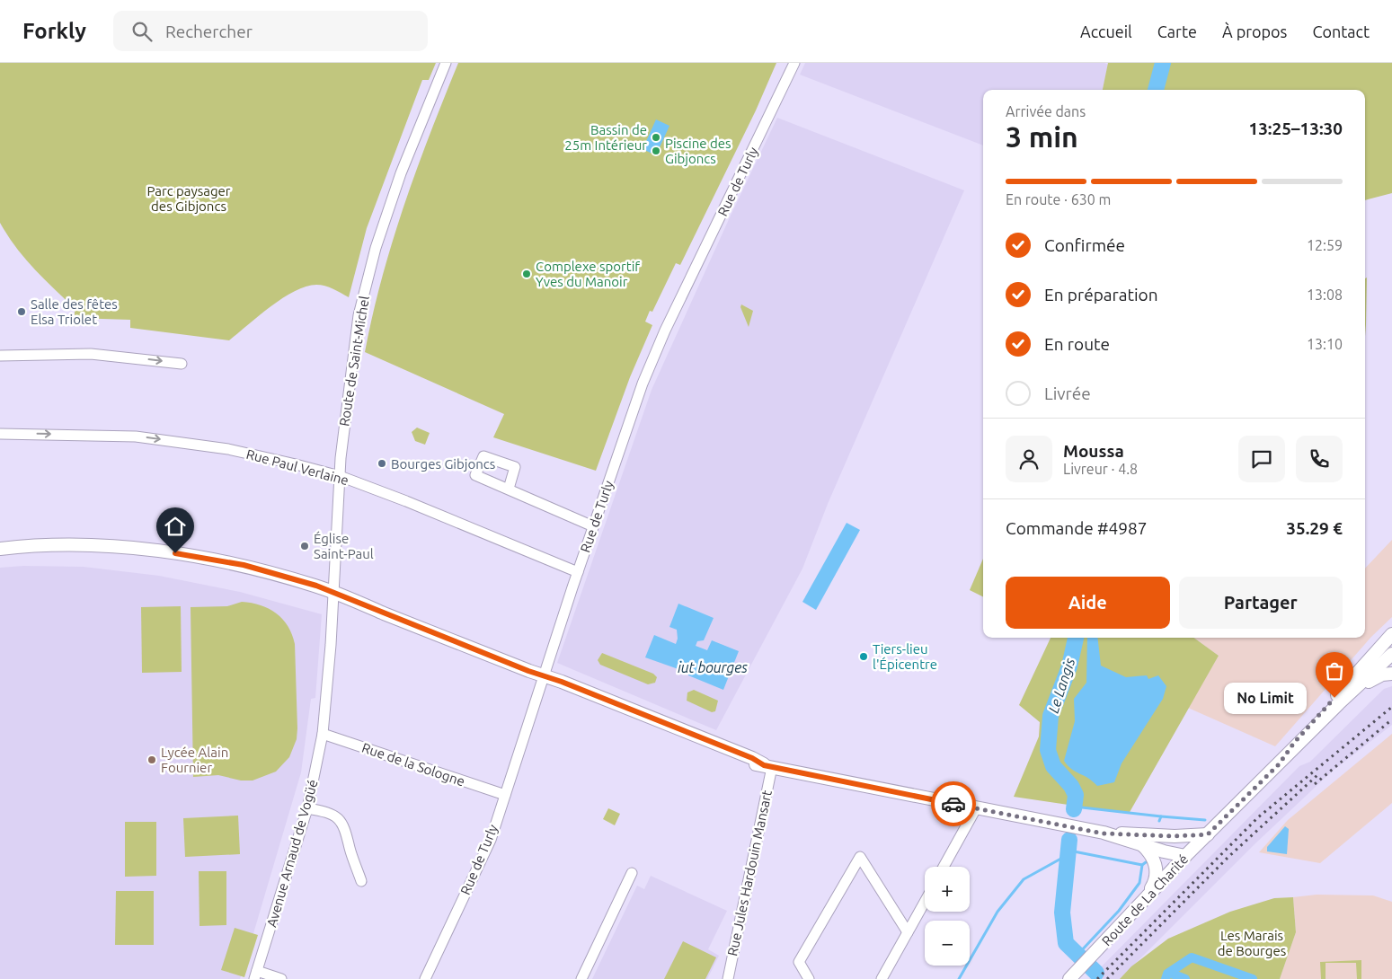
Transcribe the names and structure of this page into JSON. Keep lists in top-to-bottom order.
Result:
{
  "streets": {
    "main road": ["Route de La Charité"],
    "street": [
      "Rue de Turly",
      "Route de Saint-Michel",
      "Rue Paul Verlaine",
      "Rue de la Sologne",
      "Avenue Arnaud de Vogüé",
      "Rue Jules Hardouin Mansart"
    ]
  },
  "crossings": [
    ["Rue de Turly", "Rue Paul Verlaine"],
    ["Rue de Turly", "Rue de la Sologne"],
    ["Route de Saint-Michel", "Rue Paul Verlaine"],
    ["Route de Saint-Michel", "Avenue Arnaud de Vogüé"],
    ["Rue de la Sologne", "Avenue Arnaud de Vogüé"]
  ],
  "water": ["iut bourges", "Le Langis"],
  "parks": ["Parc paysager des Gibjoncs", "Les Marais de Bourges"],
  "places": [
    "Bassin de 25m Intérieur",
    "Piscine des Gibjoncs",
    "Complexe sportif Yves du Manoir",
    "Salle des fêtes Elsa Triolet",
    "Bourges Gibjoncs",
    "Église Saint-Paul",
    "Tiers-lieu l'Épicentre",
    "No Limit",
    "Lycée Alain Fournier"
  ],
  "page": {
    "header": "Forkly",
    "search": "Rechercher",
    "nav": [
      "Accueil",
      "Carte",
      "À propos",
      "Contact"
    ],
    "heading": ["3 min", "Arrivée dans", "13:25–13:30"],
    "panel": [
      "Moussa",
      "Livreur · 4.8",
      "Commande #4987",
      "35.29 €"
    ],
    "bar": "En route · 630 m",
    "list": [
      ["Confirmée", "12:59"],
      ["En préparation", "13:08"],
      ["En route", "13:10"],
      "Livrée"
    ],
    "buttons": ["Aide", "Partager"],
    "bubble": "No Limit",
    "map_buttons": ["+", "−"]
  }
}
